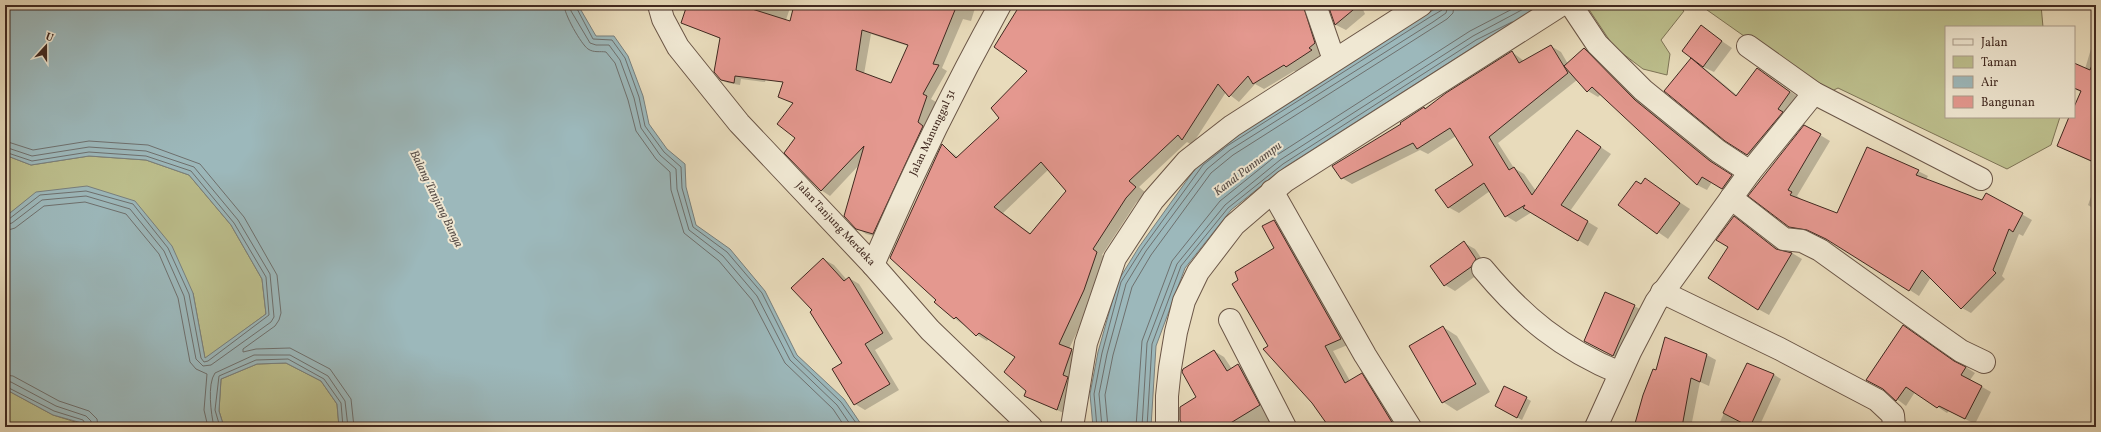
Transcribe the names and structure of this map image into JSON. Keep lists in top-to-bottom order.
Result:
{
  "streets": {
    "street": ["Jalan Manunggal 31", "Jalan Tanjung Merdeka"]
  },
  "crossings": [
    ["Jalan Manunggal 31", "Jalan Tanjung Merdeka"]
  ],
  "water": ["Kanal Pannampu", "Balang Tanjung Bunga"],
  "legend": [
    "Jalan",
    "Taman",
    "Air",
    "Bangunan"
  ],
  "north": "top"
}
